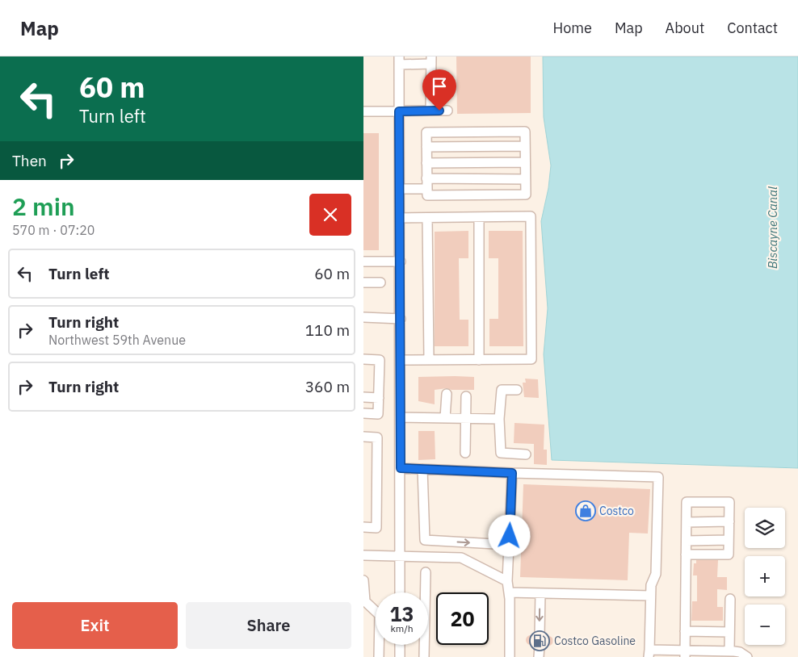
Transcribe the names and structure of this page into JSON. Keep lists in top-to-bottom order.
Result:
{
  "water": ["Biscayne Canal"],
  "places": {
    "shop": ["Costco"],
    "fuel station": ["Costco Gasoline"]
  },
  "page": {
    "header": "Map",
    "nav": [
      "Home",
      "Map",
      "About",
      "Contact"
    ],
    "turn": ["60 m", "Turn left"],
    "then": "Then",
    "heading": ["2 min", "570 m · 07:20"],
    "list": [
      {
        "name": "Turn left",
        "value": "60 m"
      },
      {
        "name": "Turn right",
        "note": "Northwest 59th Avenue",
        "value": "110 m"
      },
      {
        "name": "Turn right",
        "value": "360 m"
      }
    ],
    "map_buttons": ["+", "−"],
    "speed": "13 km/h",
    "limit": "20",
    "buttons": ["Exit", "Share"]
  }
}
